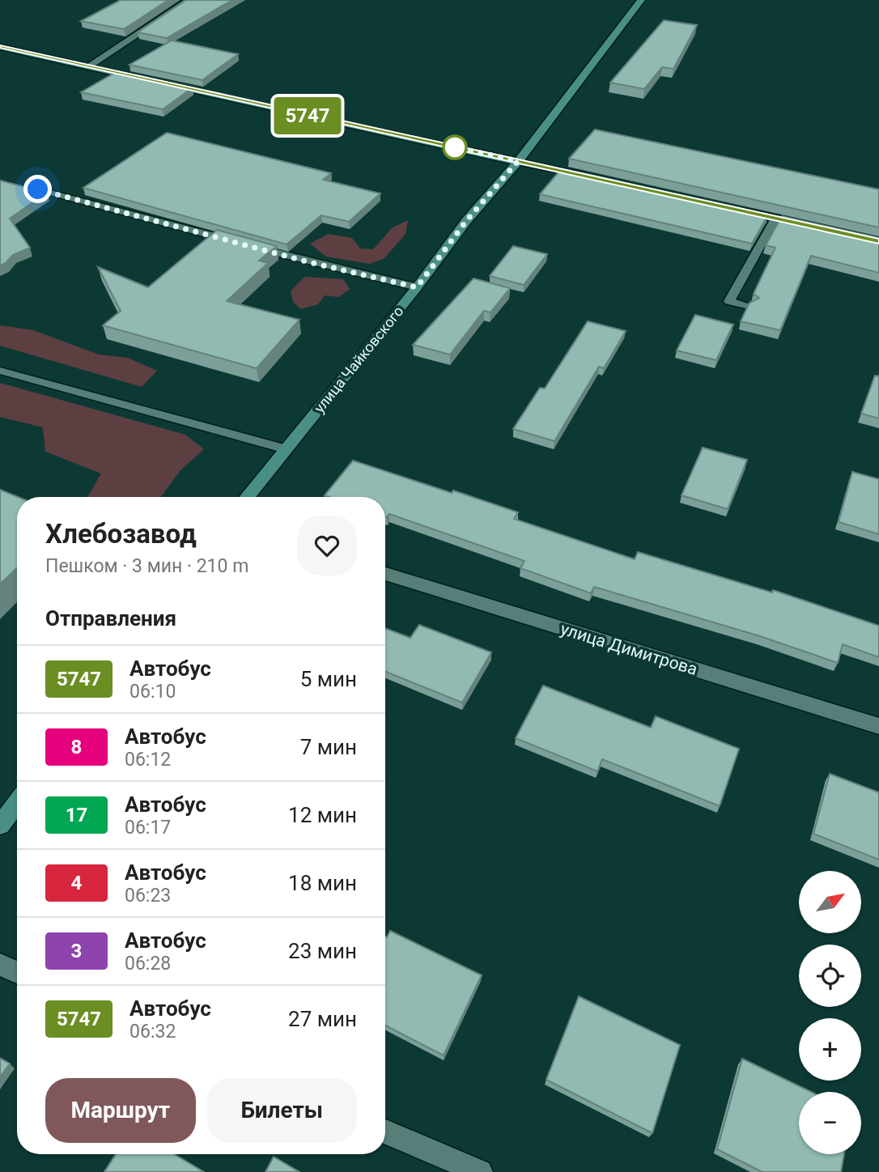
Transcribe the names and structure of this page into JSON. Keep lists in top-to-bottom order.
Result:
{
  "streets": {
    "street": ["улица Чайковского", "улица Димитрова"]
  },
  "lines": ["bus line 5747"],
  "north": "top right",
  "page": {
    "on_map": "5747",
    "heading": [
      ["Хлебозавод", "Пешком · 3 мин · 210 m"],
      "Отправления"
    ],
    "list": [
      {
        "mark": "5747",
        "name": "Автобус",
        "note": "06:10",
        "value": "5 мин"
      },
      {
        "mark": "8",
        "name": "Автобус",
        "note": "06:12",
        "value": "7 мин"
      },
      {
        "mark": "17",
        "name": "Автобус",
        "note": "06:17",
        "value": "12 мин"
      },
      {
        "mark": "4",
        "name": "Автобус",
        "note": "06:23",
        "value": "18 мин"
      },
      {
        "mark": "3",
        "name": "Автобус",
        "note": "06:28",
        "value": "23 мин"
      },
      {
        "mark": "5747",
        "name": "Автобус",
        "note": "06:32",
        "value": "27 мин"
      }
    ],
    "map_buttons": ["+", "−"],
    "buttons": ["Маршрут", "Билеты"]
  }
}
